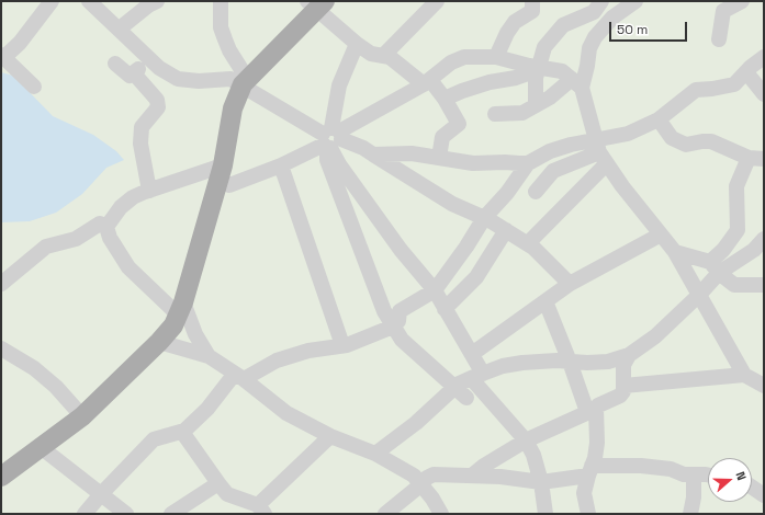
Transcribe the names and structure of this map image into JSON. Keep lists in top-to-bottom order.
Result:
{
  "scale_bar": "50 m",
  "north": "right"
}
